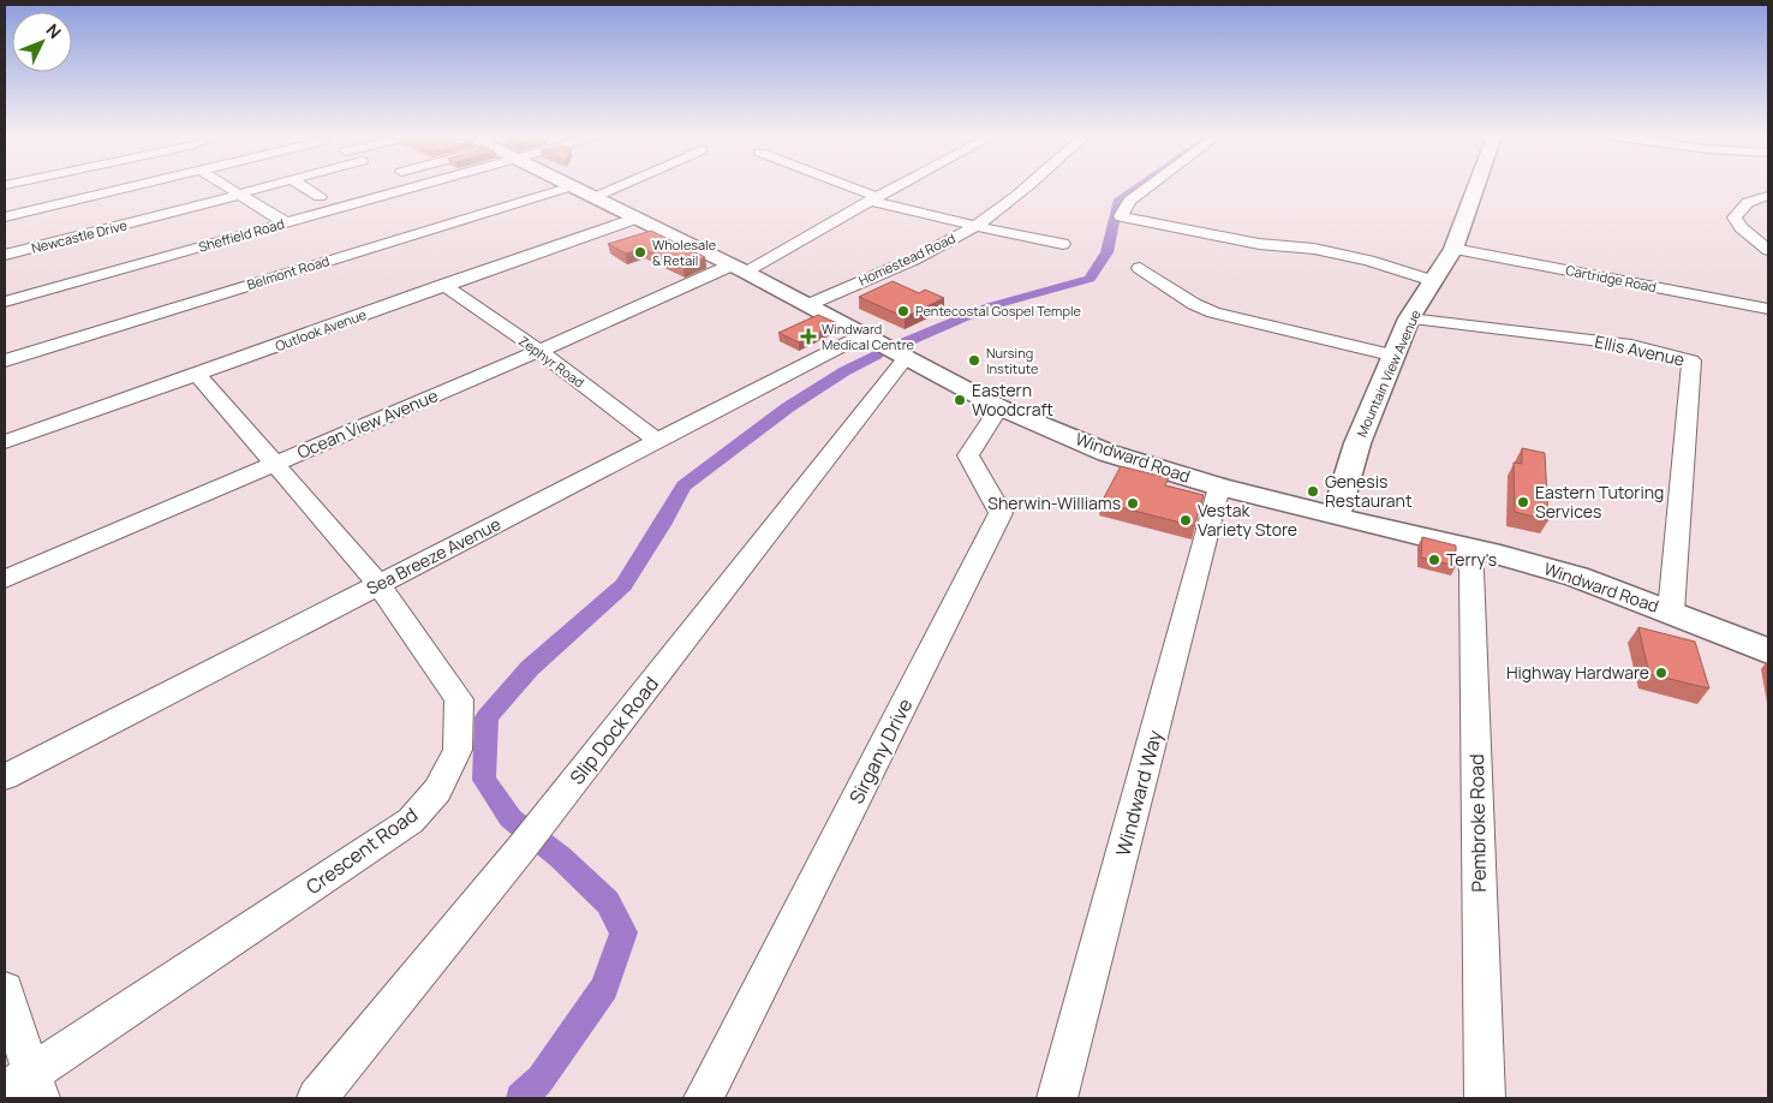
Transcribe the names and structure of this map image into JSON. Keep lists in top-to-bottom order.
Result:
{
  "streets": {
    "main road": ["Mountain View Avenue", "Windward Road"],
    "street": [
      "Sheffield Road",
      "Newcastle Drive",
      "Homestead Road",
      "Belmont Road",
      "Cartridge Road",
      "Outlook Avenue",
      "Ellis Avenue",
      "Zephyr Road",
      "Ocean View Avenue",
      "Sea Breeze Avenue",
      "Slip Dock Road",
      "Sirgany Drive",
      "Windward Way",
      "Pembroke Road",
      "Crescent Road"
    ]
  },
  "crossings": [
    ["Homestead Road", "Windward Road"],
    ["Cartridge Road", "Mountain View Avenue"],
    ["Outlook Avenue", "Zephyr Road"],
    ["Outlook Avenue", "Windward Road"],
    ["Outlook Avenue", "Crescent Road"],
    ["Ellis Avenue", "Mountain View Avenue"],
    ["Ellis Avenue", "Windward Road"],
    ["Zephyr Road", "Ocean View Avenue"],
    ["Zephyr Road", "Sea Breeze Avenue"],
    ["Mountain View Avenue", "Windward Road"],
    ["Ocean View Avenue", "Windward Road"],
    ["Ocean View Avenue", "Crescent Road"],
    ["Windward Road", "Sea Breeze Avenue"],
    ["Windward Road", "Slip Dock Road"],
    ["Windward Road", "Sirgany Drive"],
    ["Windward Road", "Windward Way"],
    ["Windward Road", "Pembroke Road"],
    ["Sea Breeze Avenue", "Crescent Road"]
  ],
  "places": {
    "other": [
      "Wholesale & Retail",
      "Pentecostal Gospel Temple",
      "Nursing Institute",
      "Eastern Woodcraft",
      "Genesis Restaurant",
      "Eastern Tutoring Services",
      "Sherwin-Williams",
      "Vestak Variety Store",
      "Terry's",
      "Highway Hardware"
    ],
    "health": ["Windward Medical Centre"]
  },
  "north": "top right"
}
